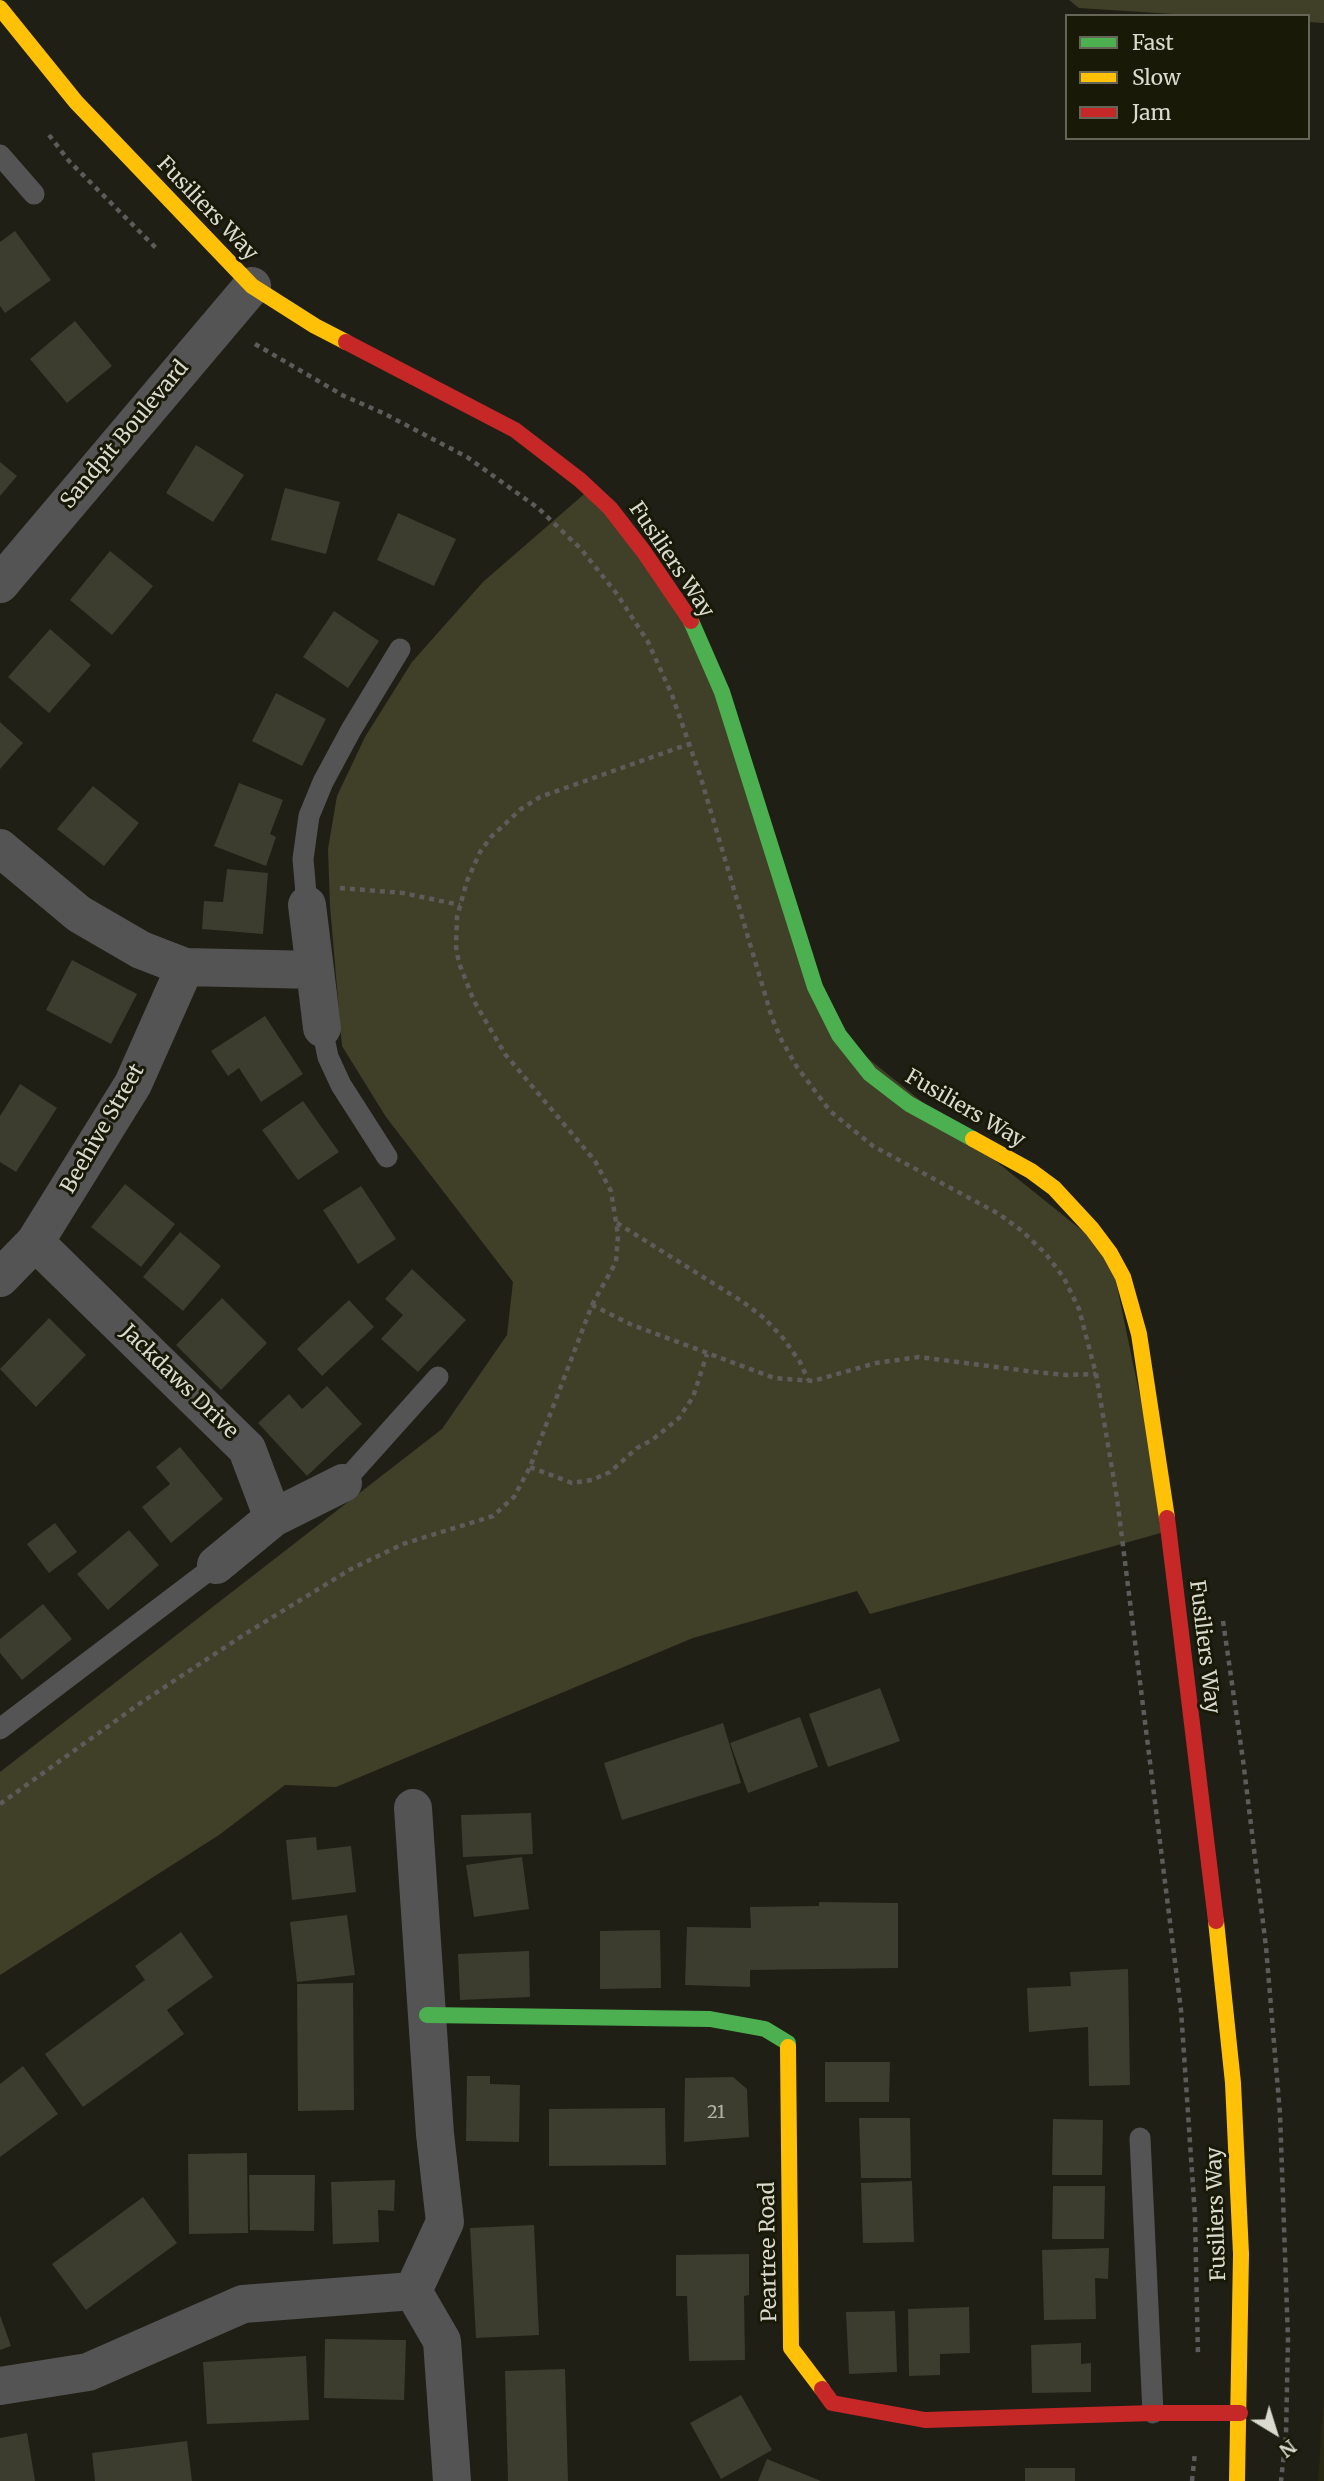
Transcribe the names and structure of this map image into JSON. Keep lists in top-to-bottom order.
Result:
{
  "streets": {
    "street": [
      "Fusiliers Way",
      "Sandpit Boulevard",
      "Beehive Street",
      "Jackdaws Drive",
      "Peartree Road"
    ]
  },
  "crossings": [
    ["Fusiliers Way", "Sandpit Boulevard"],
    ["Fusiliers Way", "Peartree Road"],
    ["Beehive Street", "Jackdaws Drive"]
  ],
  "house_numbers": ["21"],
  "legend": ["Fast", "Slow", "Jam"],
  "north": "bottom right"
}
